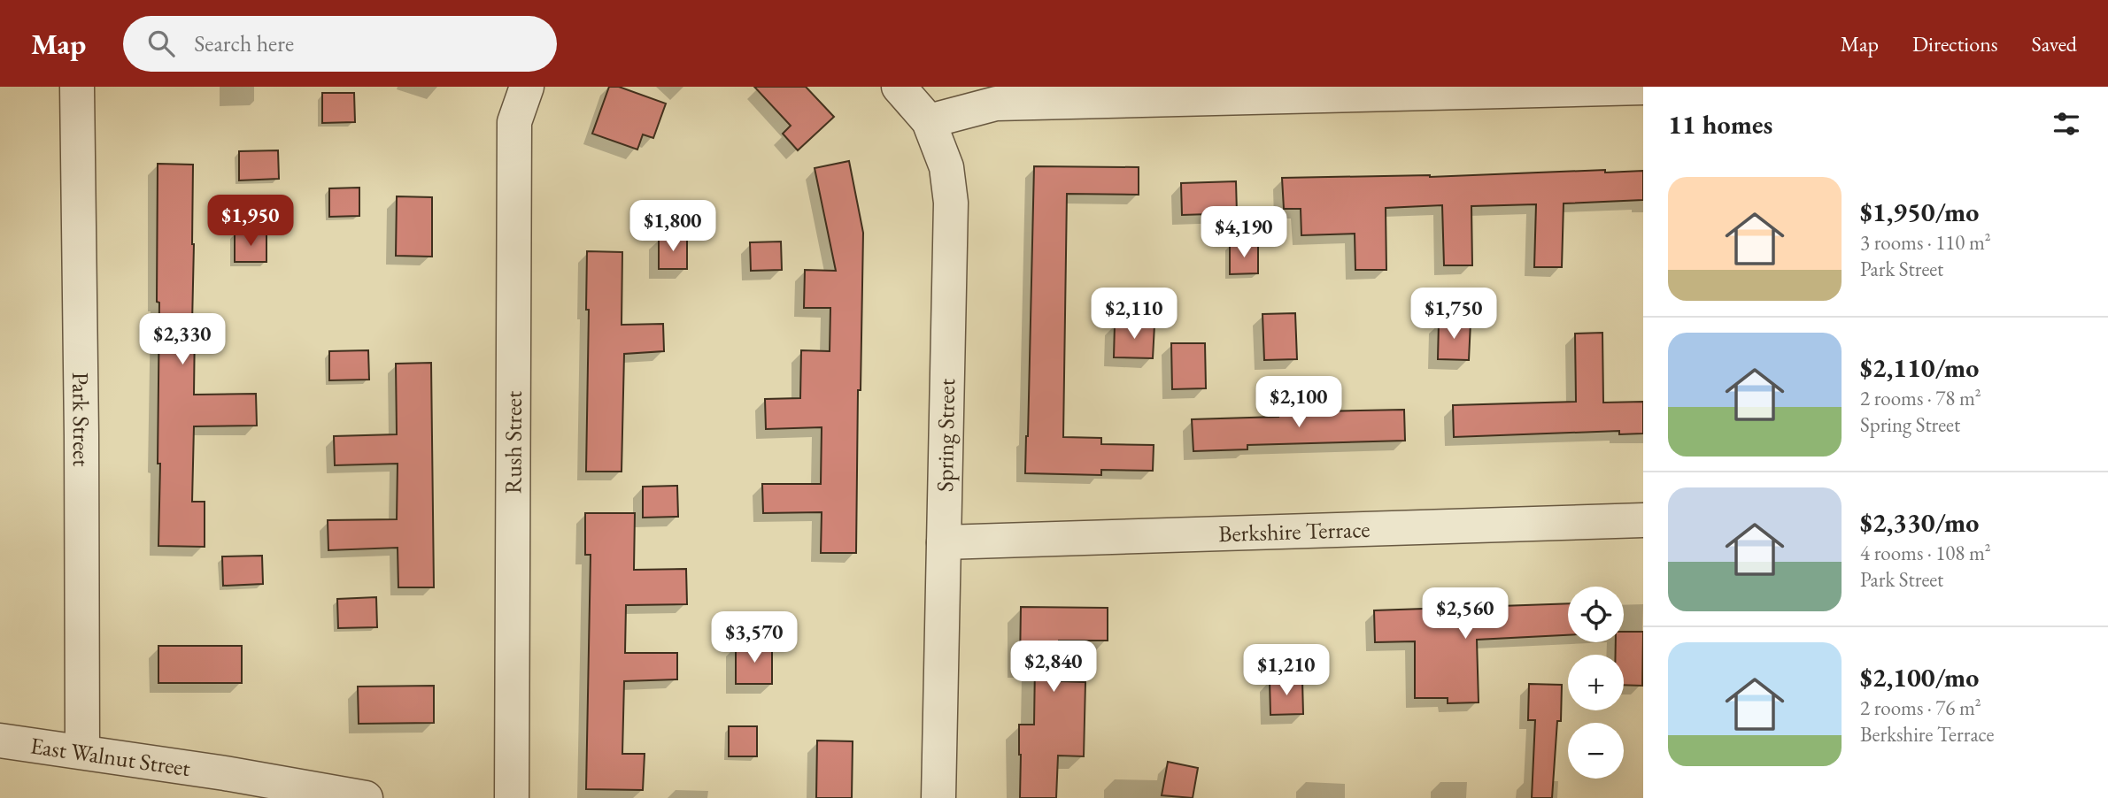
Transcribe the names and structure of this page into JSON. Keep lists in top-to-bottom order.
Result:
{
  "streets": {
    "street": [
      "Park Street",
      "Spring Street",
      "Rush Street",
      "Berkshire Terrace",
      "East Walnut Street"
    ]
  },
  "crossings": [
    ["Park Street", "East Walnut Street"],
    ["Spring Street", "Berkshire Terrace"]
  ],
  "page": {
    "header": "Map",
    "search": "Search here",
    "nav": ["Map", "Directions", "Saved"],
    "heading": "11 homes",
    "list": [
      {
        "name": "$1,950/mo",
        "note": "3 rooms · 110 m² · Park Street"
      },
      {
        "name": "$2,110/mo",
        "note": "2 rooms · 78 m² · Spring Street"
      },
      {
        "name": "$2,330/mo",
        "note": "4 rooms · 108 m² · Park Street"
      },
      {
        "name": "$2,100/mo",
        "note": "2 rooms · 76 m² · Berkshire Terrace"
      }
    ],
    "price": [
      "$1,950",
      "$1,800",
      "$4,190",
      "$2,110",
      "$1,750",
      "$2,330",
      "$2,100",
      "$2,560",
      "$3,570",
      "$2,840",
      "$1,210"
    ],
    "map_buttons": ["+", "−"]
  }
}
